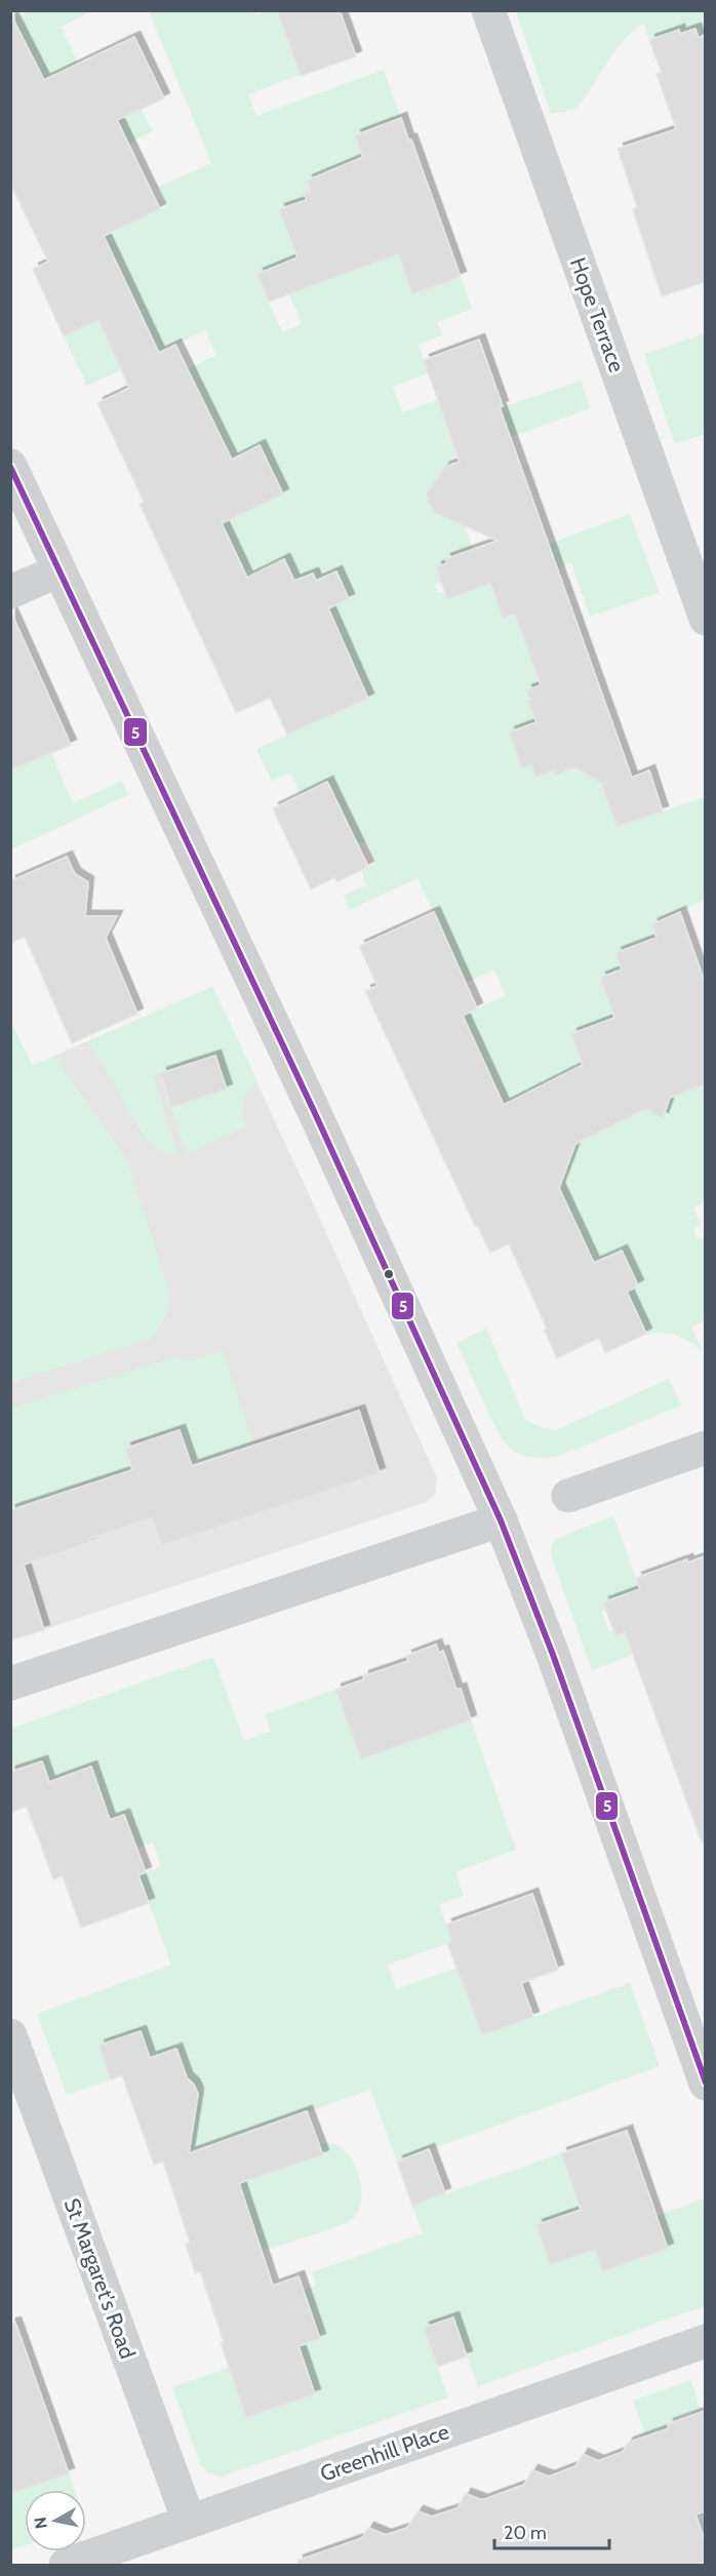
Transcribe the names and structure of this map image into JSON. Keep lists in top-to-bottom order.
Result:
{
  "streets": {
    "street": ["Hope Terrace", "St Margaret's Road", "Greenhill Place"]
  },
  "crossings": [
    ["St Margaret's Road", "Greenhill Place"]
  ],
  "lines": ["transit line 5"],
  "scale_bar": "20 m",
  "north": "left"
}
